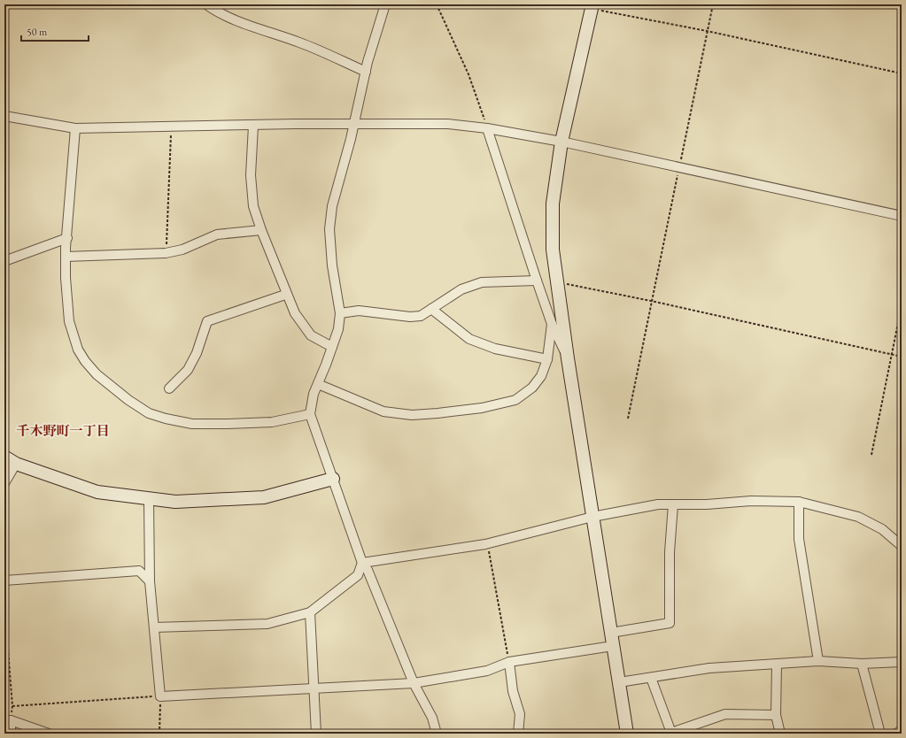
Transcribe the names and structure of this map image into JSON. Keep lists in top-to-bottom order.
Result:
{
  "districts": ["千木野町一丁目"],
  "scale_bar": "50 m"
}
